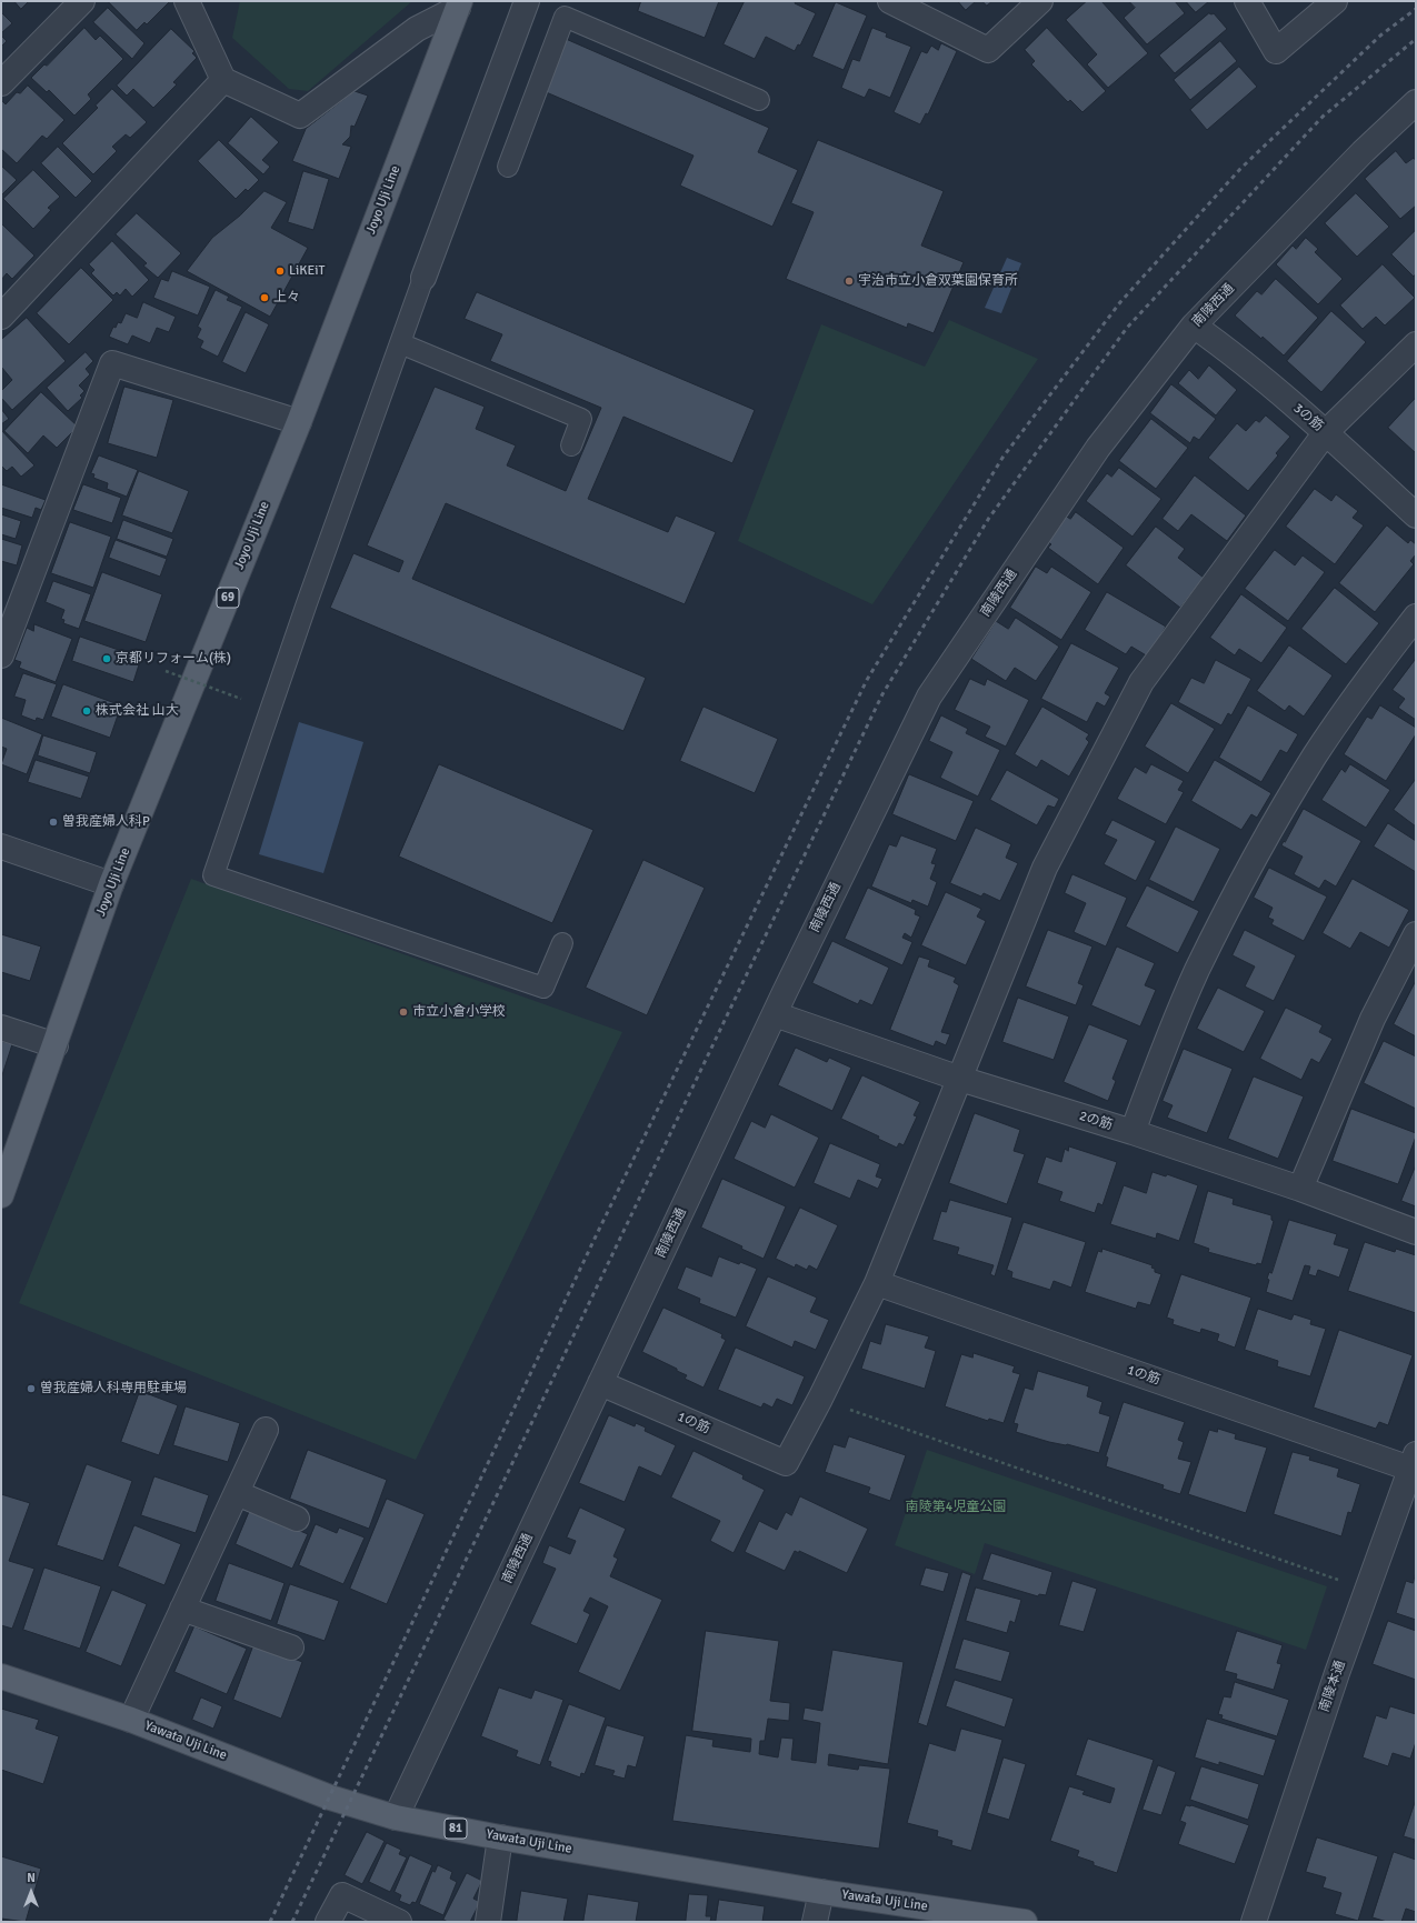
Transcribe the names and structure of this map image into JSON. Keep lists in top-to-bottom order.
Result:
{
  "streets": {
    "main road": [
      "Joyo Uji Line",
      "69",
      "Yawata Uji Line",
      "81"
    ],
    "street": [
      "南陵西通",
      "3の筋",
      "2の筋",
      "1の筋",
      "南陵本通"
    ]
  },
  "crossings": [
    ["南陵西通", "3の筋"],
    ["南陵西通", "2の筋"],
    ["南陵西通", "1の筋"],
    ["南陵西通", "Yawata Uji Line"],
    ["1の筋", "南陵本通"]
  ],
  "parks": ["南陵第4児童公園"],
  "places": [
    "LiKEiT",
    "宇治市立小倉双葉園保育所",
    "上々",
    "京都リフォーム(株)",
    "株式会社 山大",
    "曽我産婦人科P",
    "市立小倉小学校",
    "曽我産婦人科専用駐車場"
  ],
  "north": "top"
}
